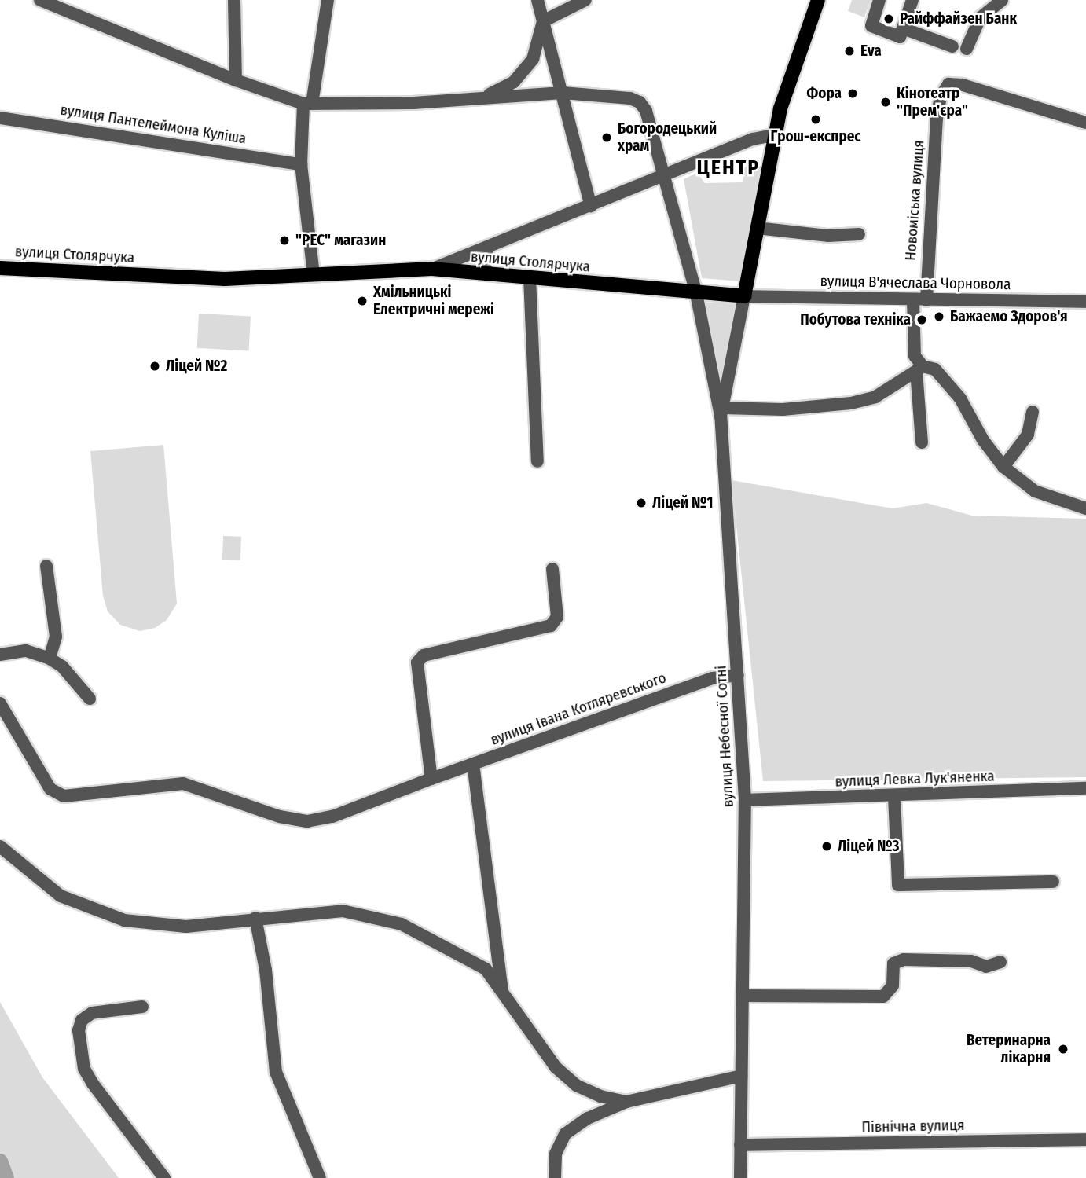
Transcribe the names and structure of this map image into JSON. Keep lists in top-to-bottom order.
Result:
{
  "streets": {
    "main road": ["вулиця Столярчука"],
    "street": [
      "вулиця Пантелеймона Куліша",
      "Новоміська вулиця",
      "вулиця В'ячеслава Чорновола",
      "вулиця Івана Котляревського",
      "вулиця Небесної Сотні",
      "вулиця Левка Лук'яненка",
      "Північна вулиця"
    ]
  },
  "crossings": [
    ["Новоміська вулиця", "вулиця В'ячеслава Чорновола"],
    ["вулиця Столярчука", "вулиця В'ячеслава Чорновола"],
    ["вулиця Столярчука", "вулиця Небесної Сотні"],
    ["вулиця В'ячеслава Чорновола", "вулиця Небесної Сотні"],
    ["вулиця Івана Котляревського", "вулиця Небесної Сотні"],
    ["вулиця Небесної Сотні", "вулиця Левка Лук'яненка"],
    ["вулиця Небесної Сотні", "Північна вулиця"]
  ],
  "districts": ["ЦЕНТР"],
  "places": [
    "Райффайзен Банк",
    "Eva",
    "Фора",
    "Кінотеатр \"Прем'єра\"",
    "Грош-експрес",
    "Богородецький храм",
    "\"РЕС\" магазин",
    "Хмільницькі Електричні мережі",
    "Бажаемо Здоров'я",
    "Побутова техніка",
    "Ліцей №2",
    "Ліцей №1",
    "Ліцей №3",
    "Ветеринарна лікарня"
  ]
}
